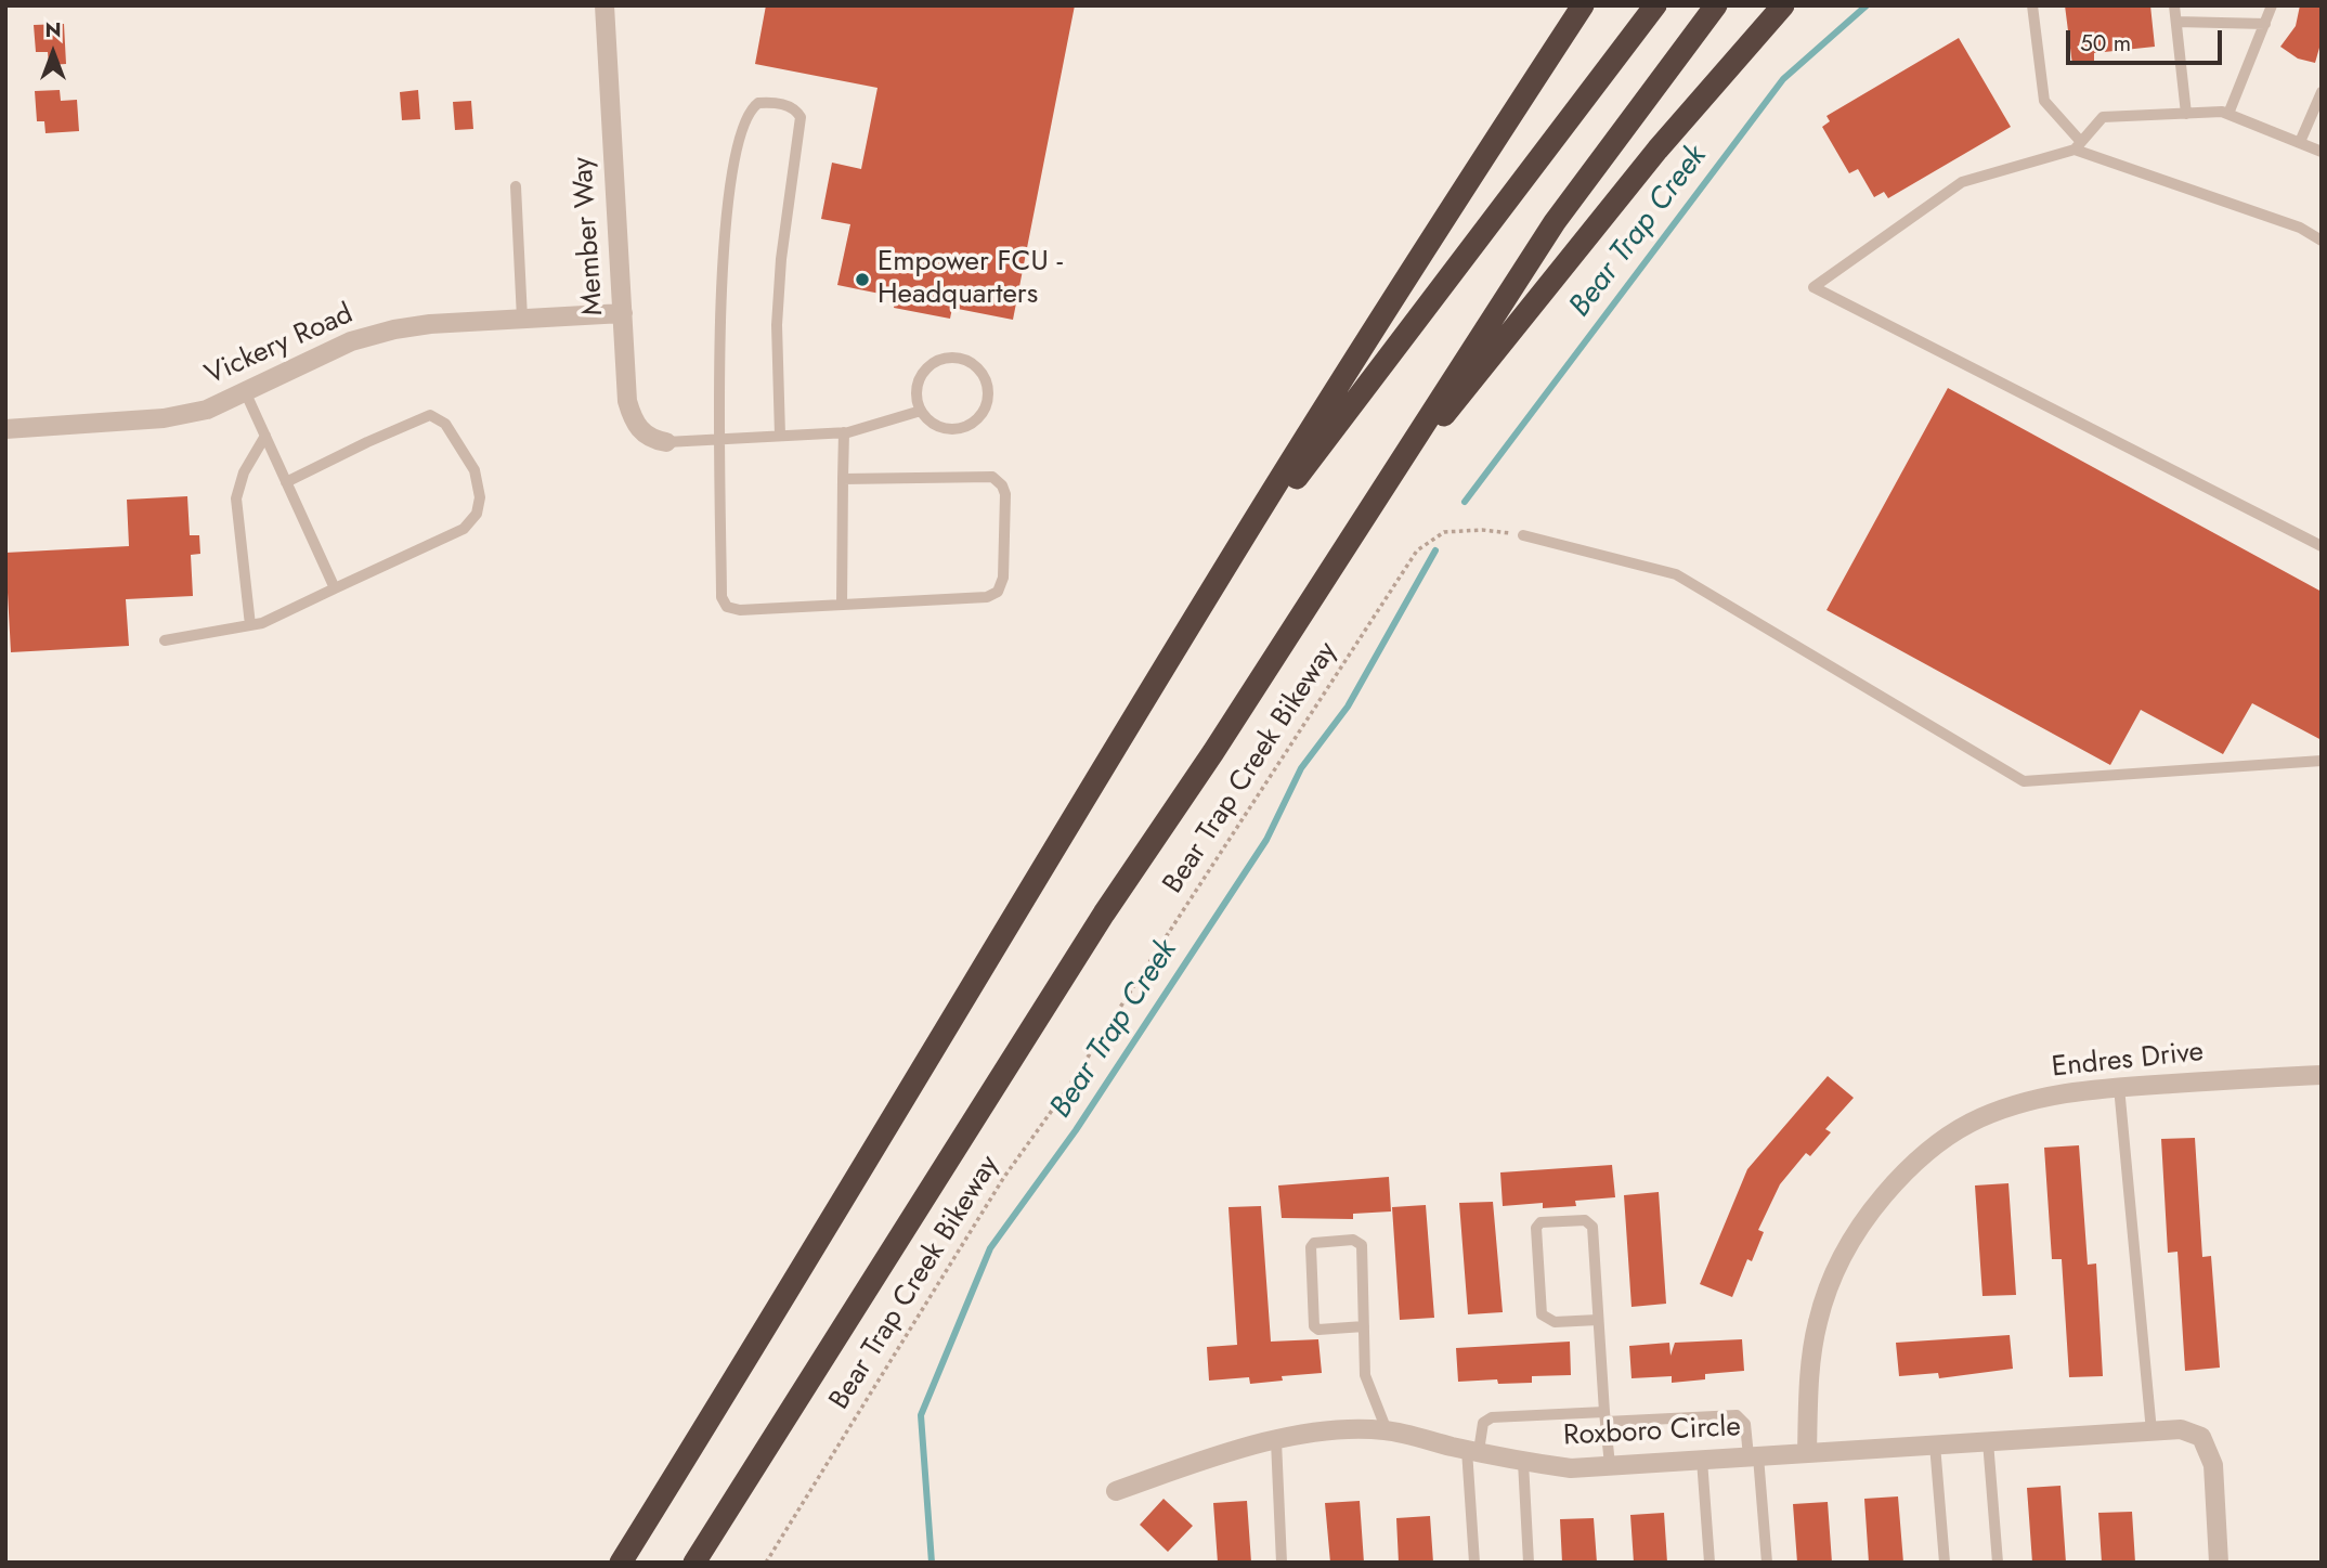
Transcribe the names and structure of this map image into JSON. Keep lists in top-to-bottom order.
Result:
{
  "streets": {
    "street": [
      "Member Way",
      "Vickery Road",
      "Endres Drive",
      "Roxboro Circle"
    ],
    "path": ["Bear Trap Creek Bikeway"]
  },
  "crossings": [
    ["Member Way", "Vickery Road"],
    ["Endres Drive", "Roxboro Circle"]
  ],
  "water": ["Bear Trap Creek"],
  "places": ["Empower FCU - Headquarters"],
  "scale_bar": "50 m",
  "north": "top"
}
